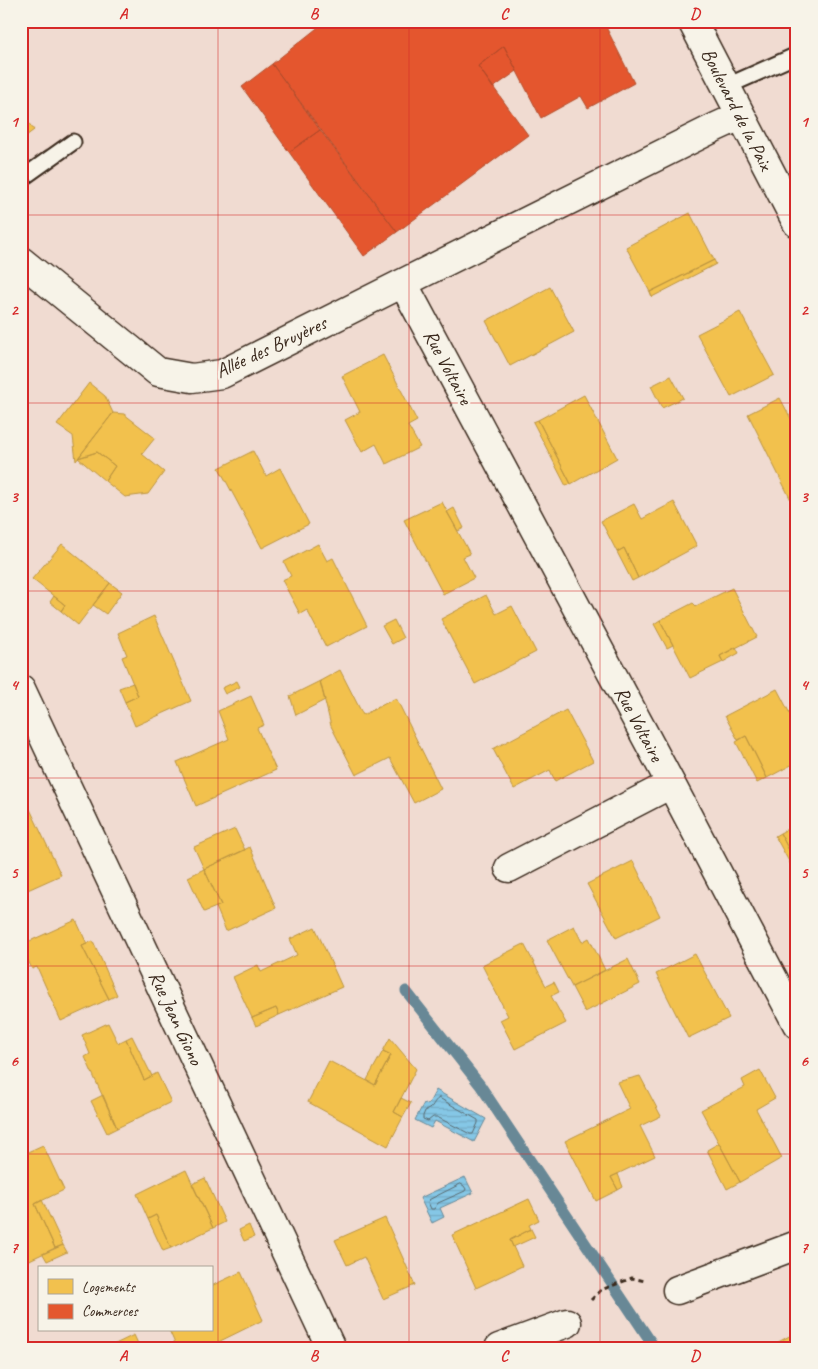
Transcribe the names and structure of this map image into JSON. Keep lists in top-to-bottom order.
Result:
{
  "streets": {
    "street": [
      "Boulevard de la Paix",
      "Allée des Bruyères",
      "Rue Voltaire",
      "Rue Jean Giono"
    ]
  },
  "crossings": [
    ["Allée des Bruyères", "Rue Voltaire"]
  ],
  "legend": ["Logements", "Commerces"],
  "grid": {
    "columns": [
      "A",
      "B",
      "C",
      "D"
    ],
    "rows": [
      "1",
      "2",
      "3",
      "4",
      "5",
      "6",
      "7"
    ]
  }
}
